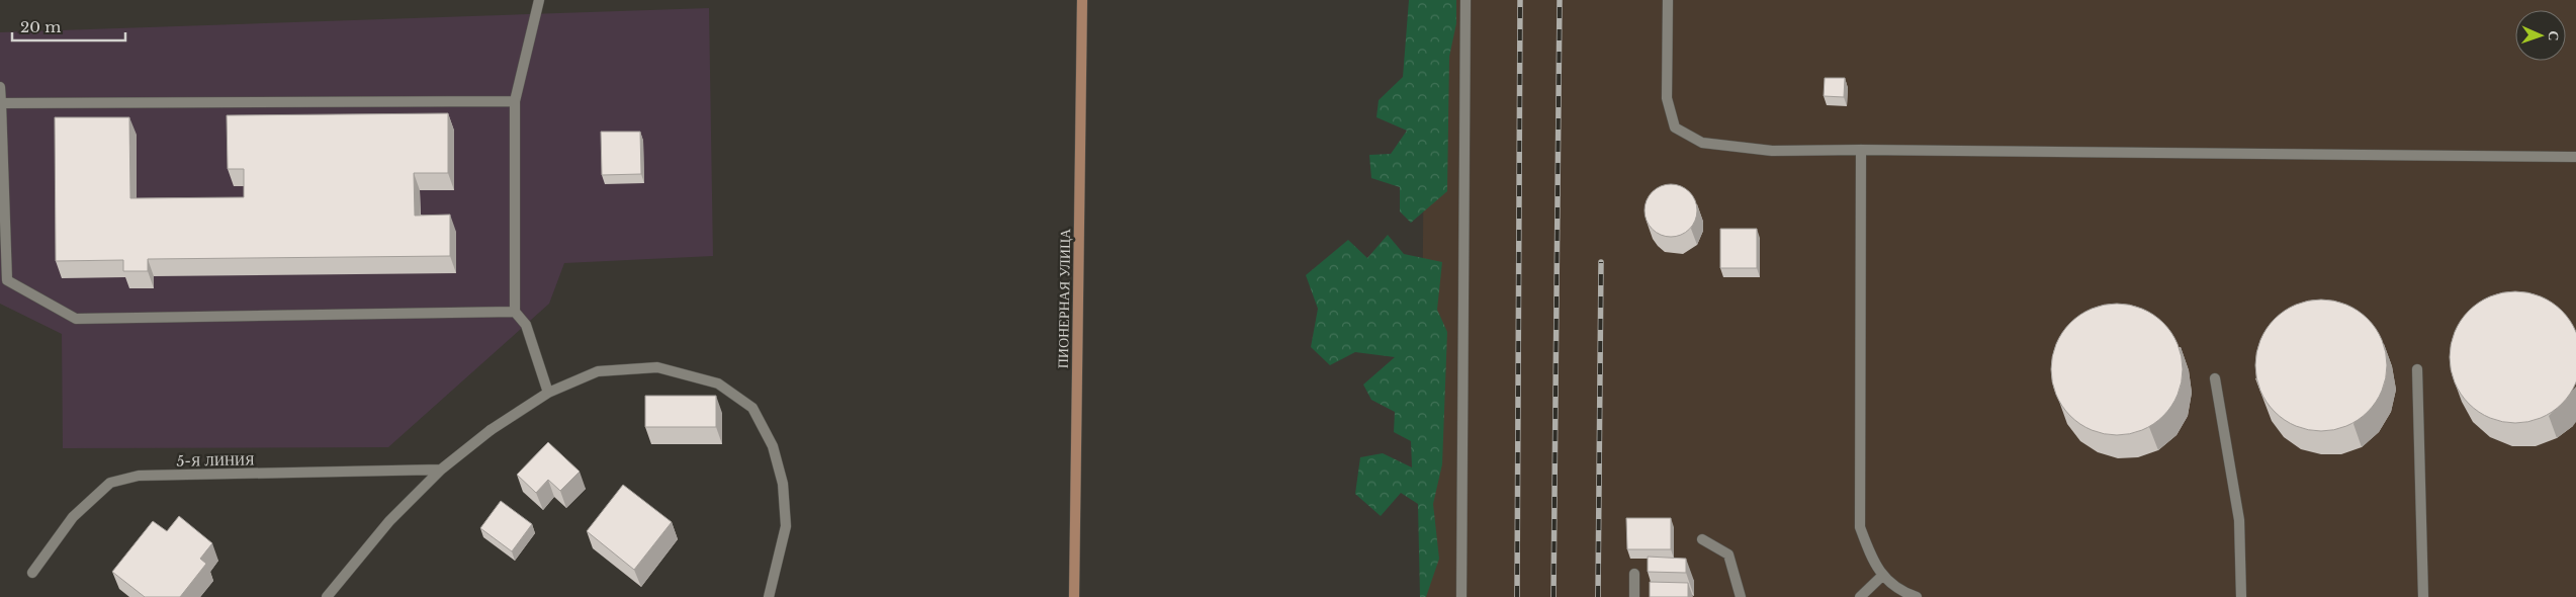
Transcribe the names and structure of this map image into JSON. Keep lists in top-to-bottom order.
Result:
{
  "streets": {
    "street": ["ПИОНЕРНАЯ УЛИЦА", "5-Я ЛИНИЯ"]
  },
  "scale_bar": "20 m",
  "north": "right"
}
